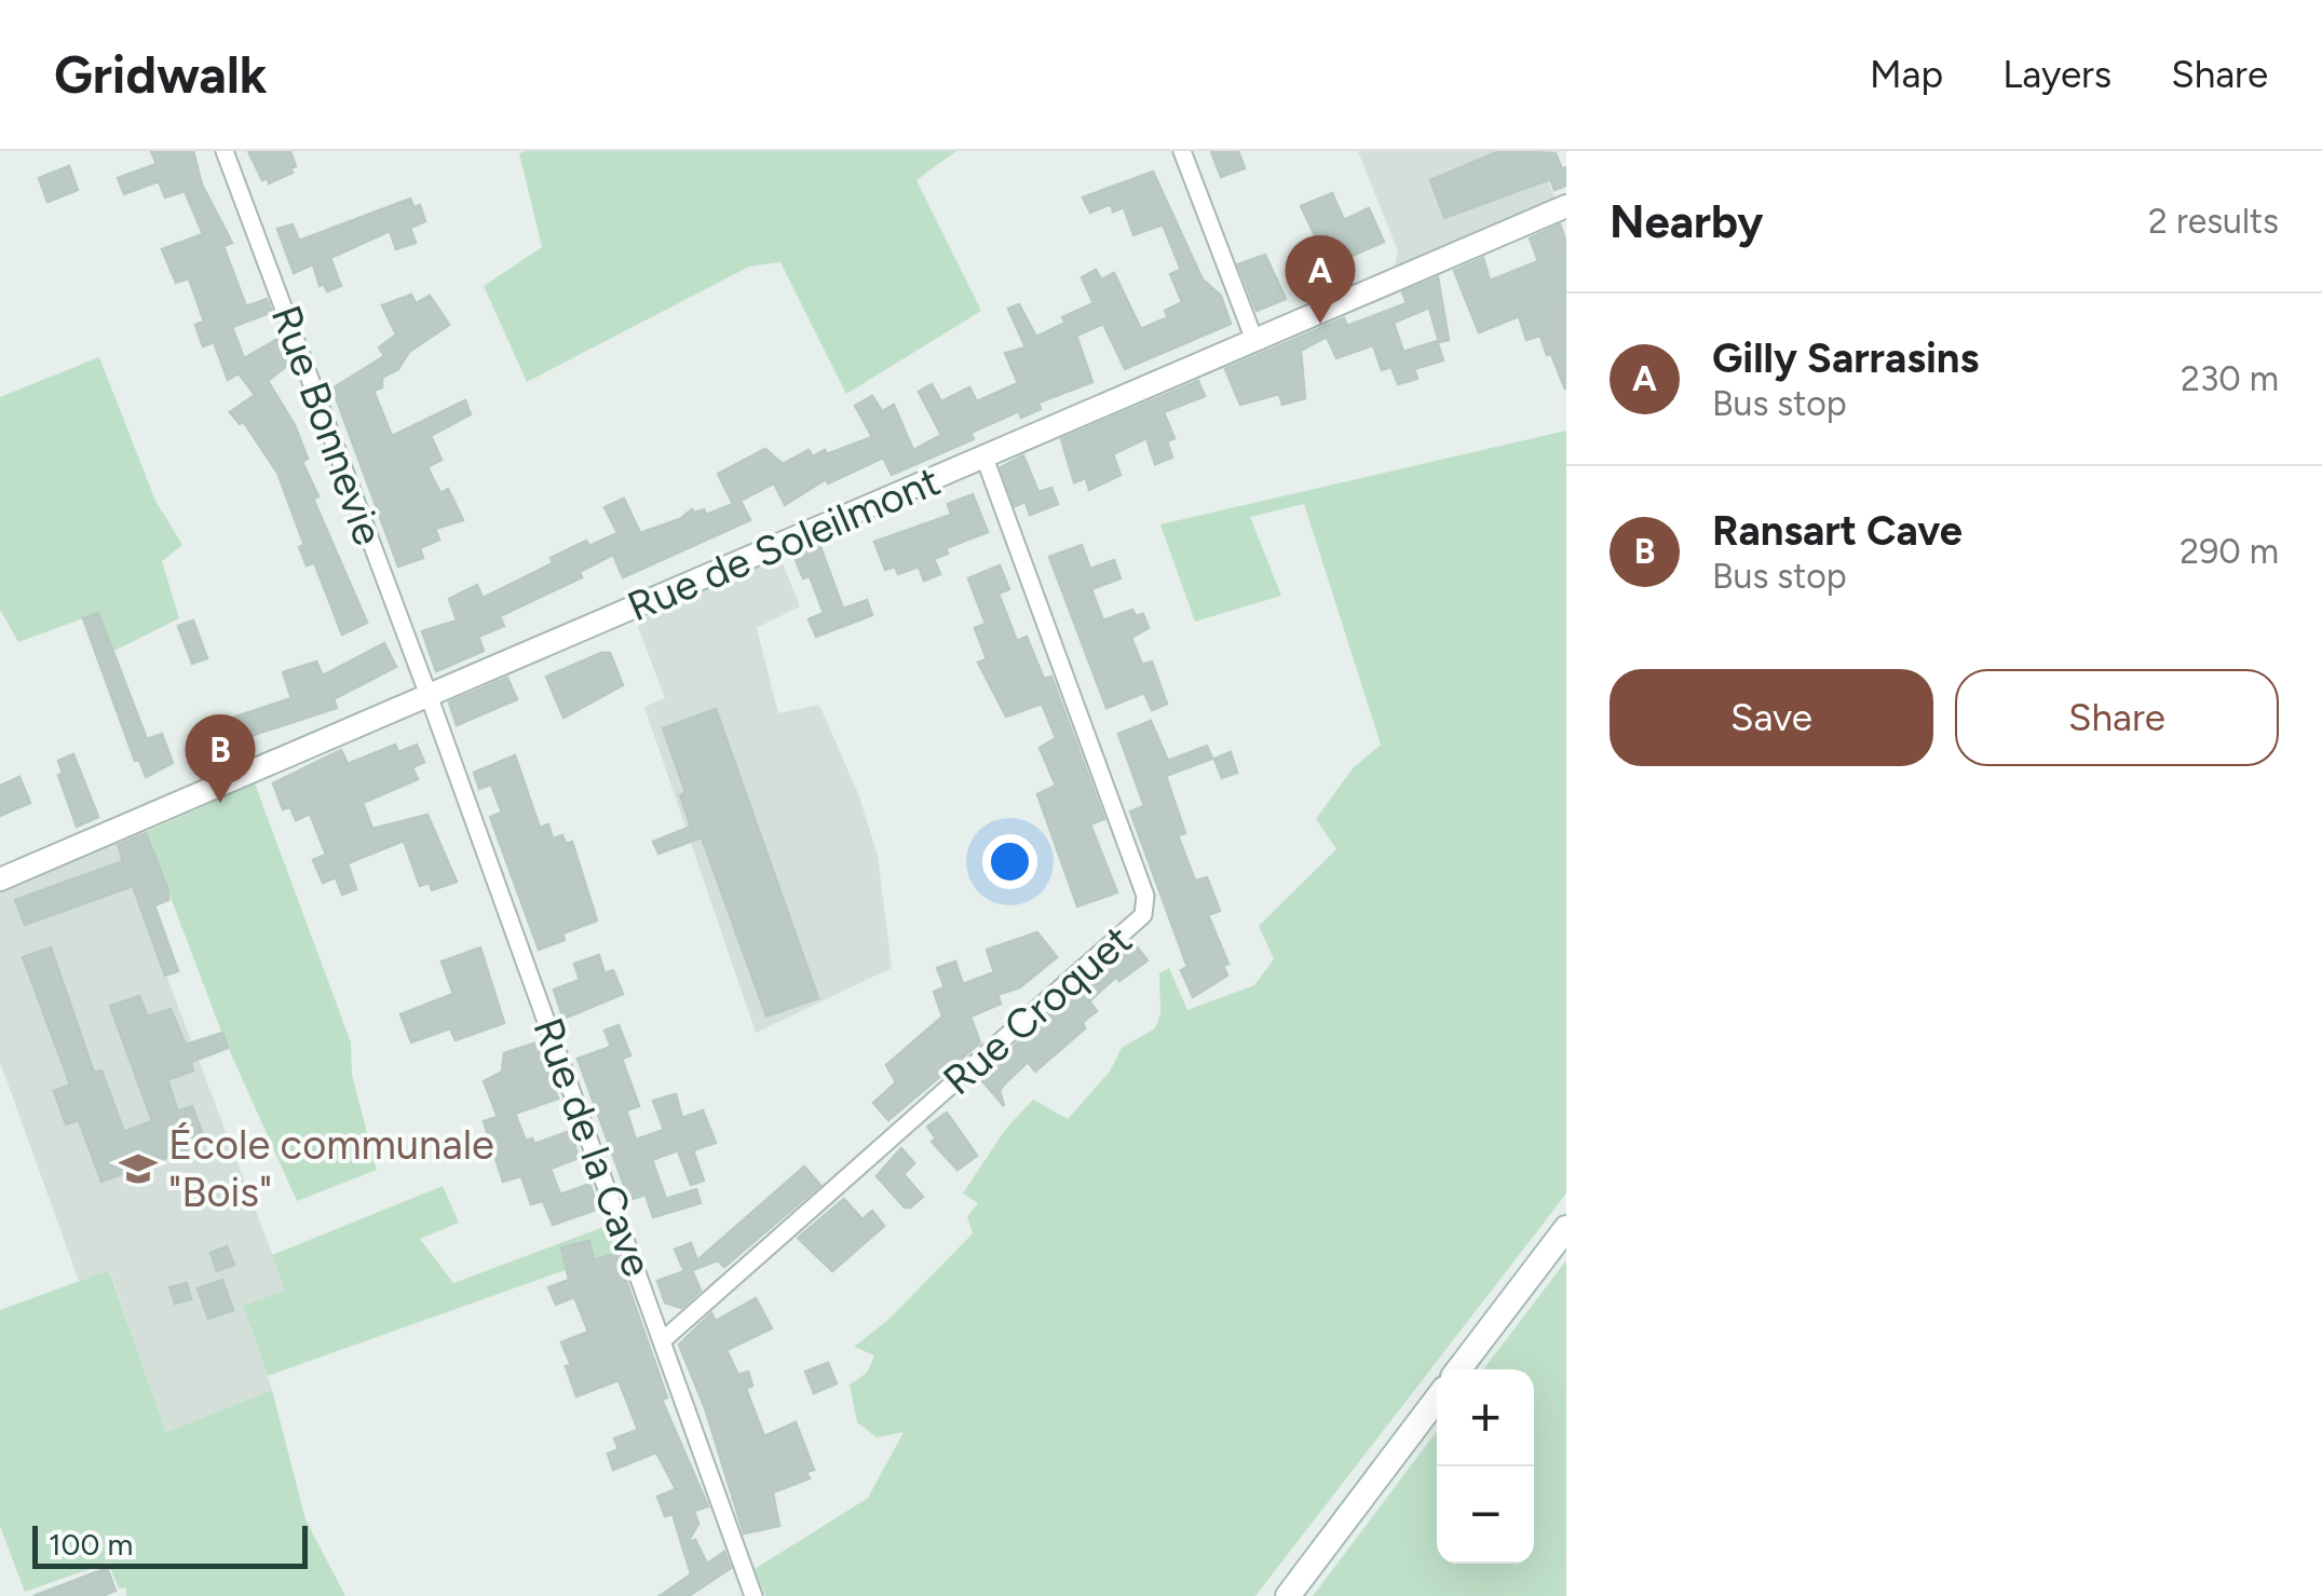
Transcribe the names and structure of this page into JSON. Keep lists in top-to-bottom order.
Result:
{
  "streets": {
    "street": [
      "Rue Bonnevie",
      "Rue de Soleilmont",
      "Rue Croquet",
      "Rue de la Cave"
    ]
  },
  "crossings": [
    ["Rue Bonnevie", "Rue de Soleilmont"],
    ["Rue Bonnevie", "Rue de la Cave"],
    ["Rue de Soleilmont", "Rue Croquet"],
    ["Rue de Soleilmont", "Rue de la Cave"],
    ["Rue Croquet", "Rue de la Cave"]
  ],
  "places": {
    "school or university": ["École communale \"Bois\""]
  },
  "scale_bar": "100 m",
  "page": {
    "header": "Gridwalk",
    "nav": ["Map", "Layers", "Share"],
    "heading": ["Nearby", "2 results"],
    "pins": ["A", "B"],
    "list": [
      {
        "mark": "A",
        "name": "Gilly Sarrasins",
        "note": "Bus stop",
        "value": "230 m"
      },
      {
        "mark": "B",
        "name": "Ransart Cave",
        "note": "Bus stop",
        "value": "290 m"
      }
    ],
    "buttons": ["Save", "Share"],
    "map_buttons": ["+", "−"],
    "scale": "100 m"
  }
}
